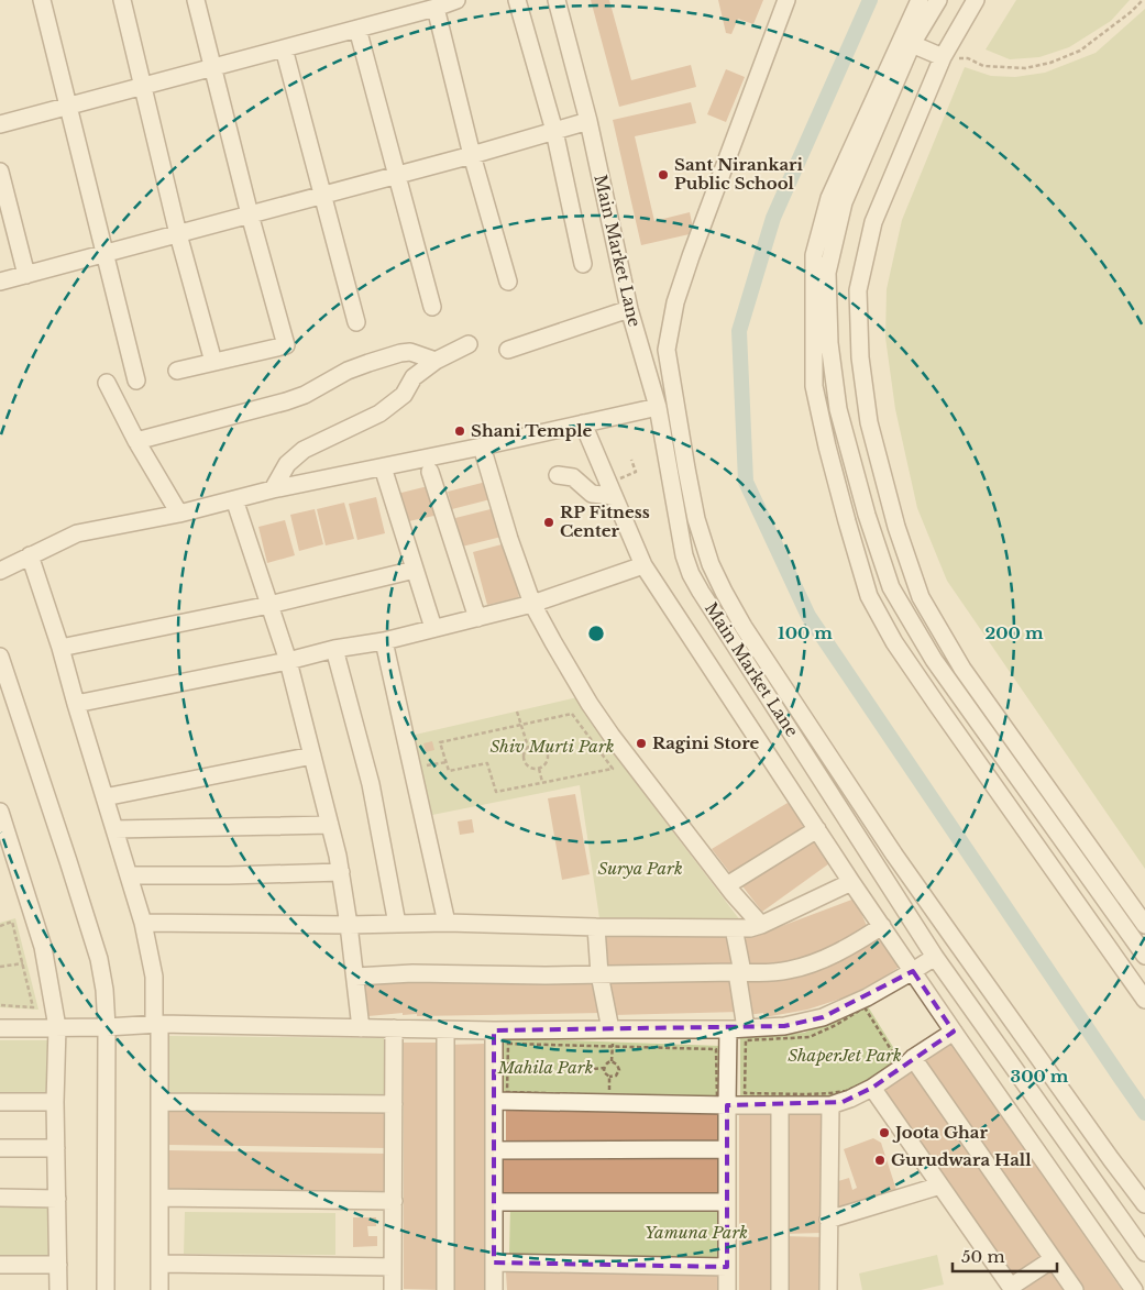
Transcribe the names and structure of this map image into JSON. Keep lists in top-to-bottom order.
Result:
{
  "streets": {
    "street": ["Main Market Lane"]
  },
  "parks": [
    "Shiv Murti Park",
    "Surya Park",
    "ShaperJet Park",
    "Mahila Park",
    "Yamuna Park"
  ],
  "places": [
    "Sant Nirankari Public School",
    "Shani Temple",
    "RP Fitness Center",
    "Ragini Store",
    "Joota Ghar",
    "Gurudwara Hall"
  ],
  "scale_bar": "50 m",
  "rings": ["100 m", "200 m", "300 m"]
}
